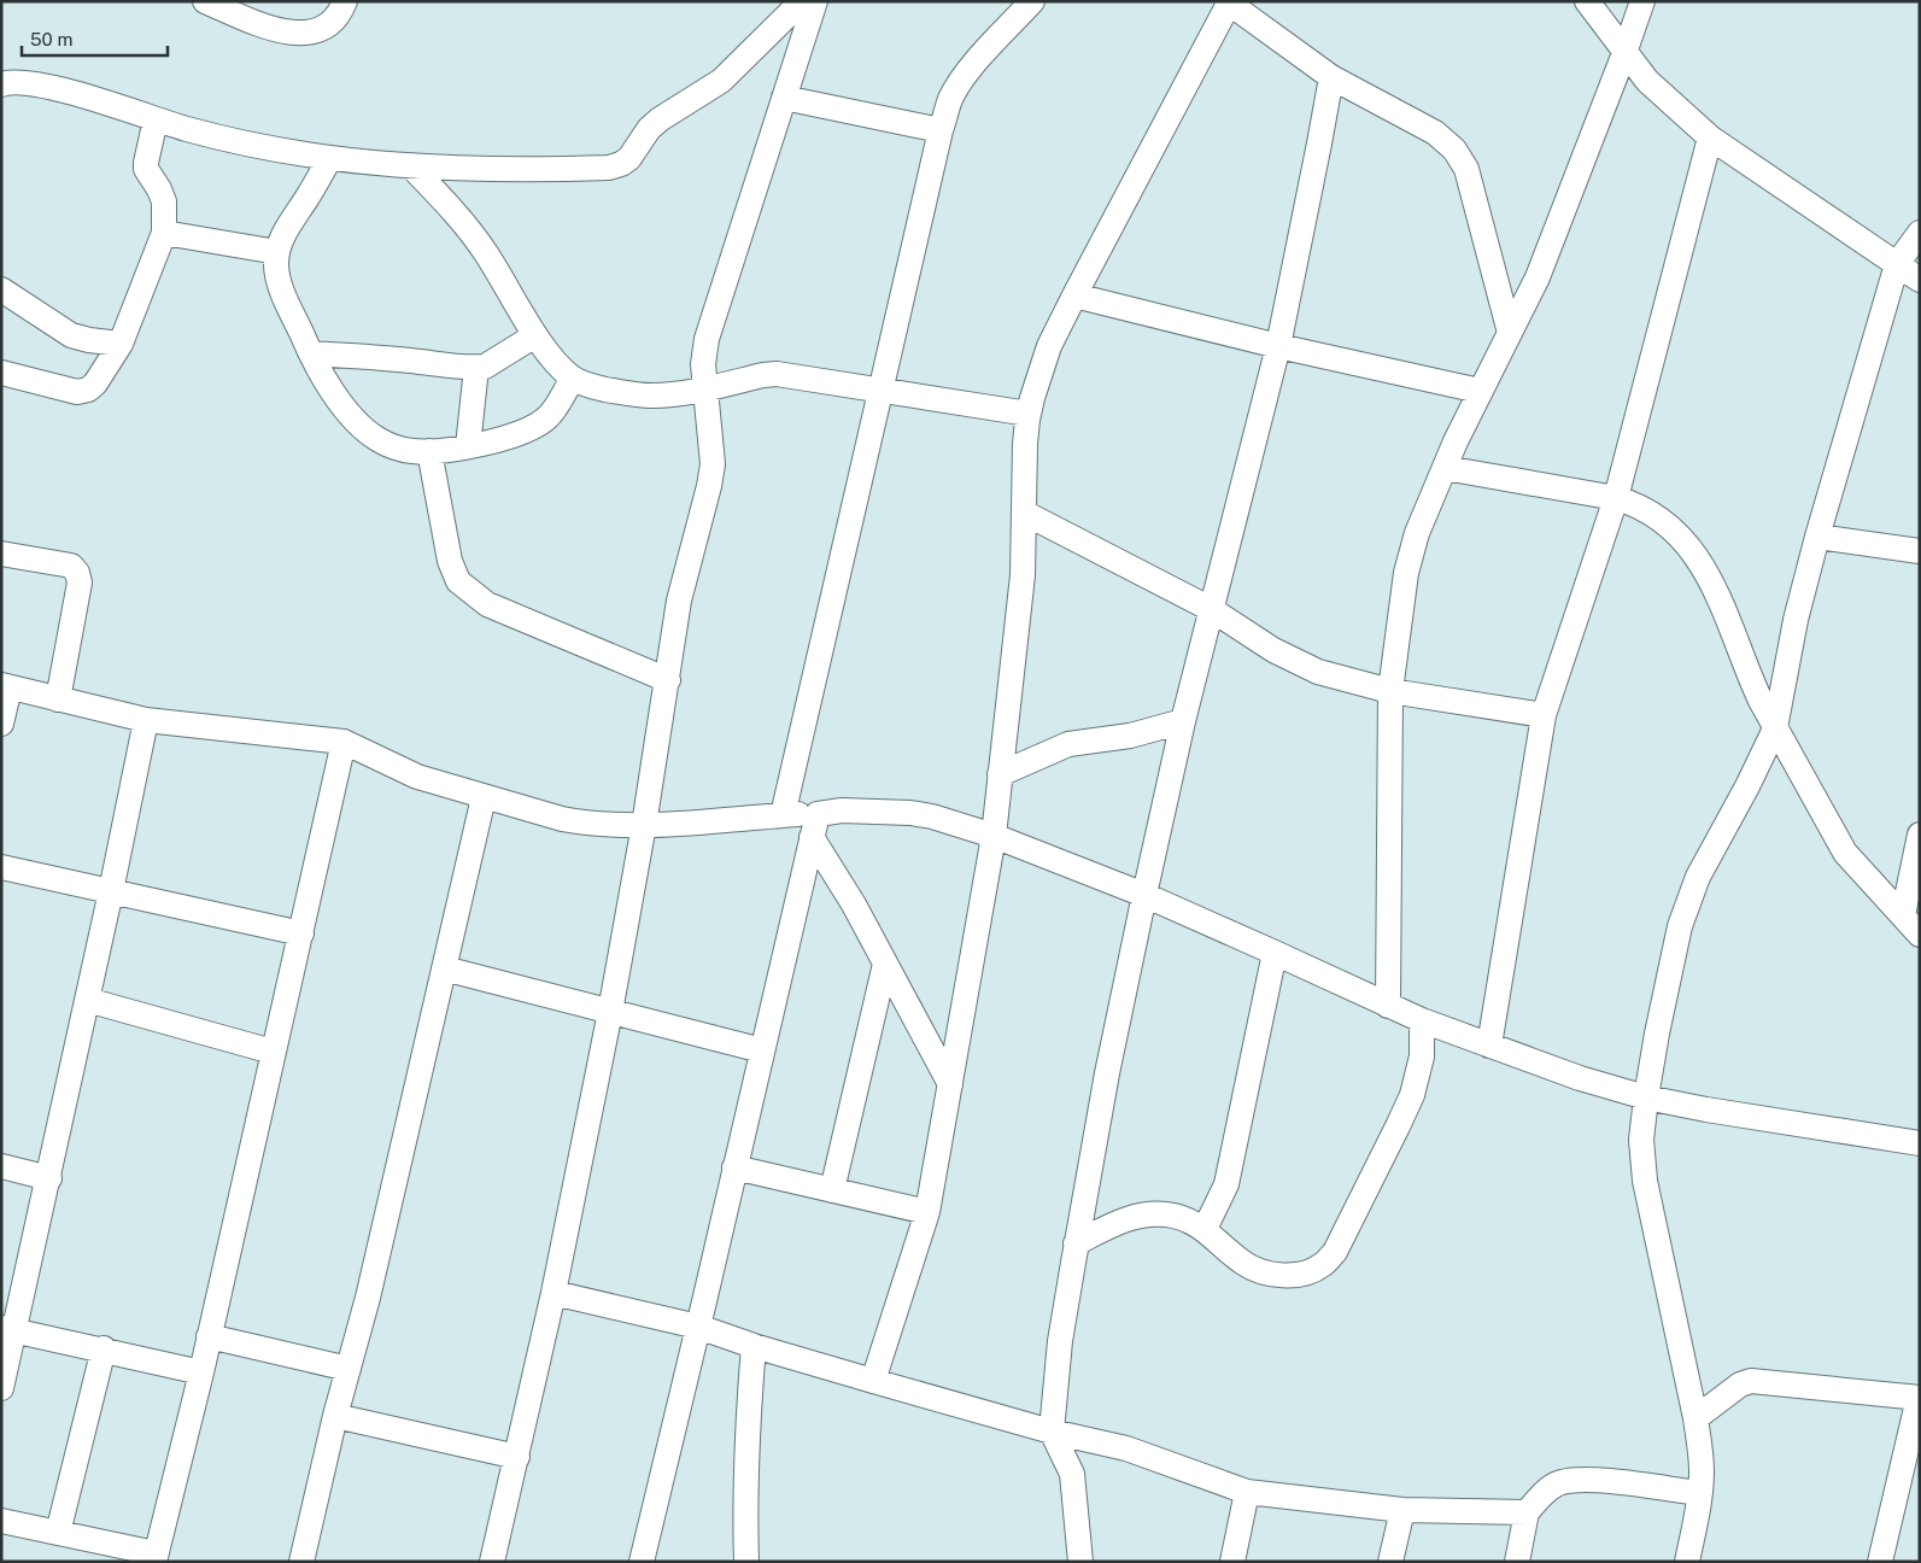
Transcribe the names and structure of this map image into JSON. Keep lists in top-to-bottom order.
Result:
{
  "scale_bar": "50 m"
}
